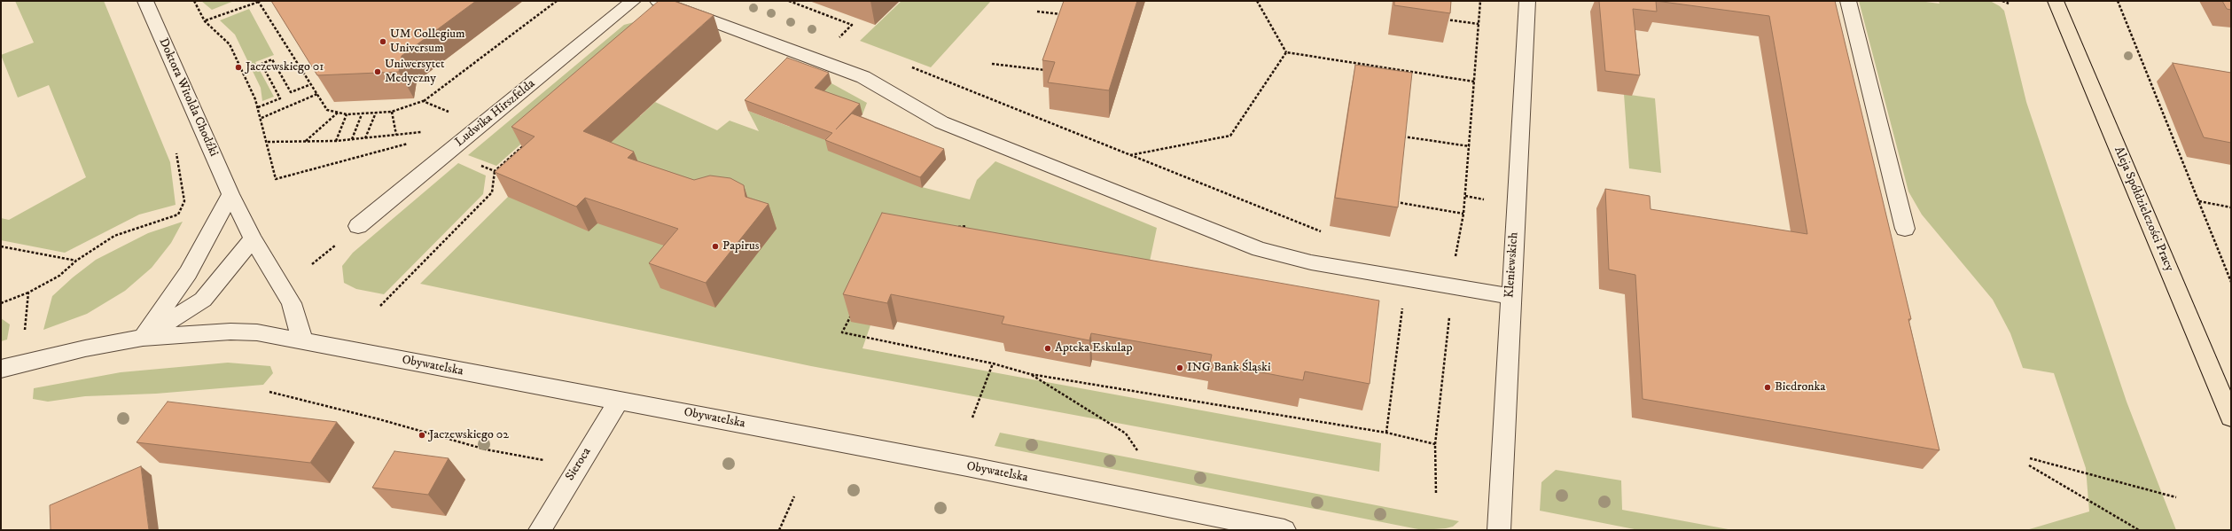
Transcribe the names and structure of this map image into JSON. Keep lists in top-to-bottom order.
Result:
{
  "streets": {
    "main road": ["Aleja Spółdzielczości Pracy"],
    "street": [
      "Doktora Witolda Chodźki",
      "Ludwika Hirszfelda",
      "Kleniewskich",
      "Obywatelska",
      "Sieroca"
    ]
  },
  "crossings": [
    ["Doktora Witolda Chodźki", "Obywatelska"],
    ["Obywatelska", "Sieroca"]
  ],
  "places": [
    "UM Collegium Universum",
    "Jaczewskiego 01",
    "Uniwersytet Medyczny",
    "Papirus",
    "Apteka Eskulap",
    "ING Bank Śląski",
    "Biedronka",
    "Jaczewskiego 02"
  ]
}
